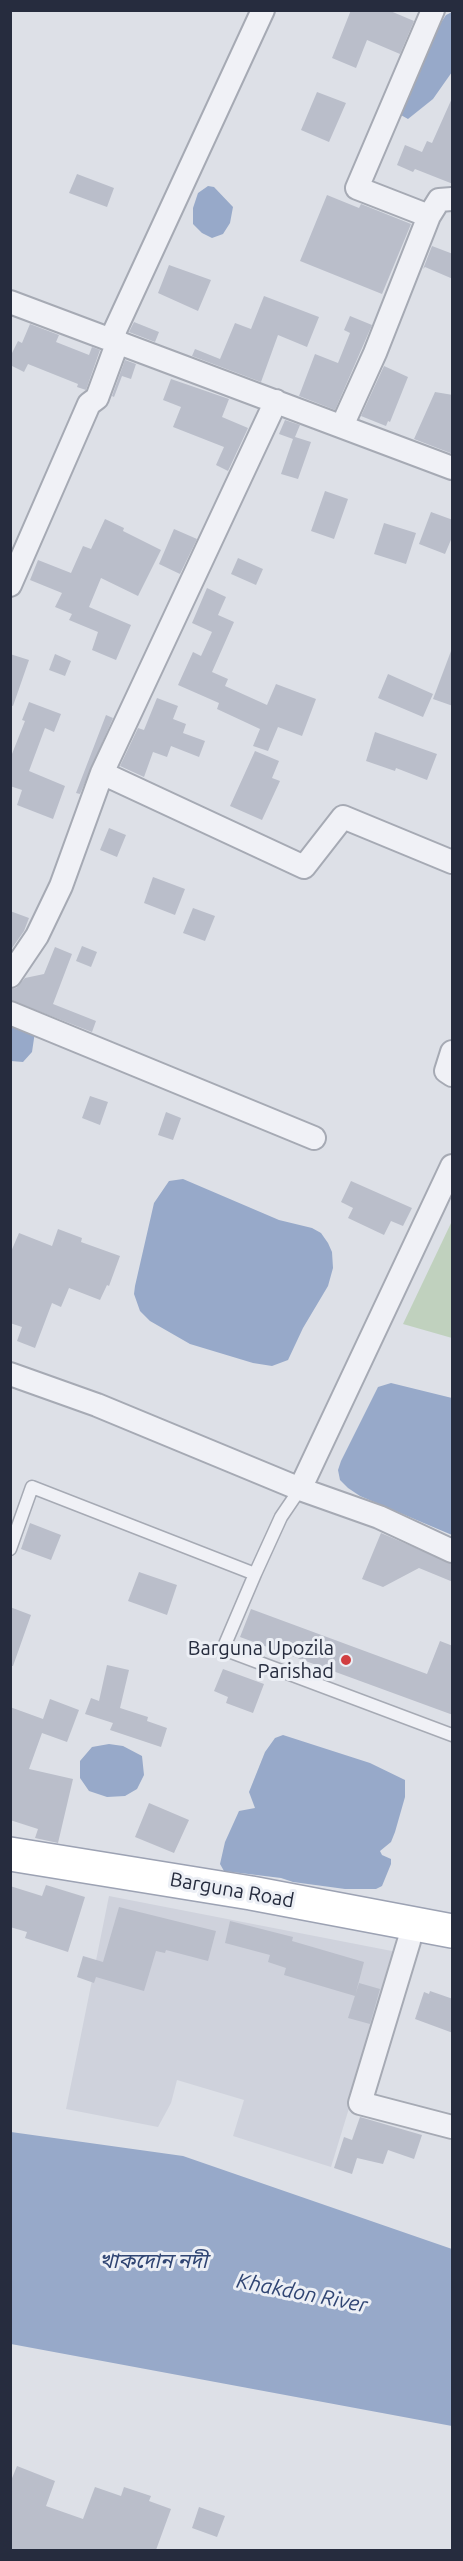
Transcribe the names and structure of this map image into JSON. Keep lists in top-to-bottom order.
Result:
{
  "streets": {
    "main road": ["Barguna Road"]
  },
  "water": ["খাকদোন নদী", "Khakdon River"],
  "places": ["Barguna Upozila Parishad"]
}
